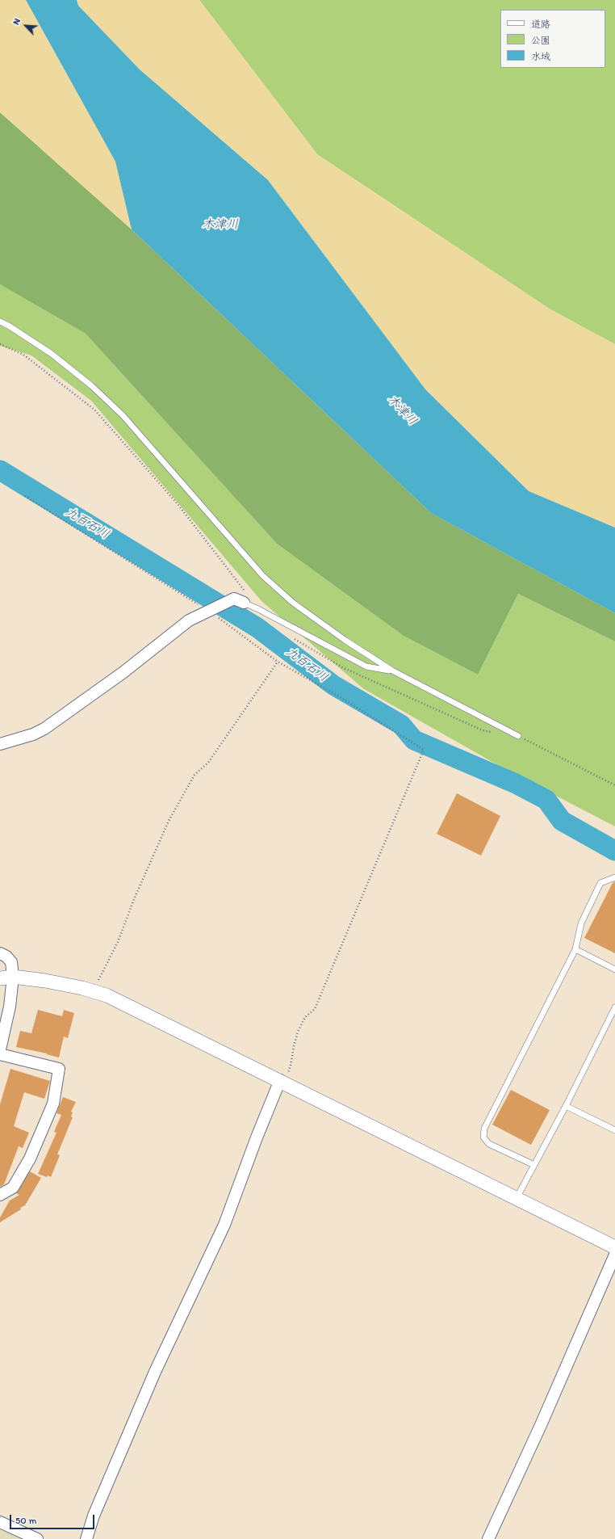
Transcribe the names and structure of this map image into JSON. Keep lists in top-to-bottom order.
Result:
{
  "water": ["木津川", "九百石川"],
  "legend": ["道路", "公園", "水域"],
  "scale_bar": "50 m",
  "north": "top left"
}
